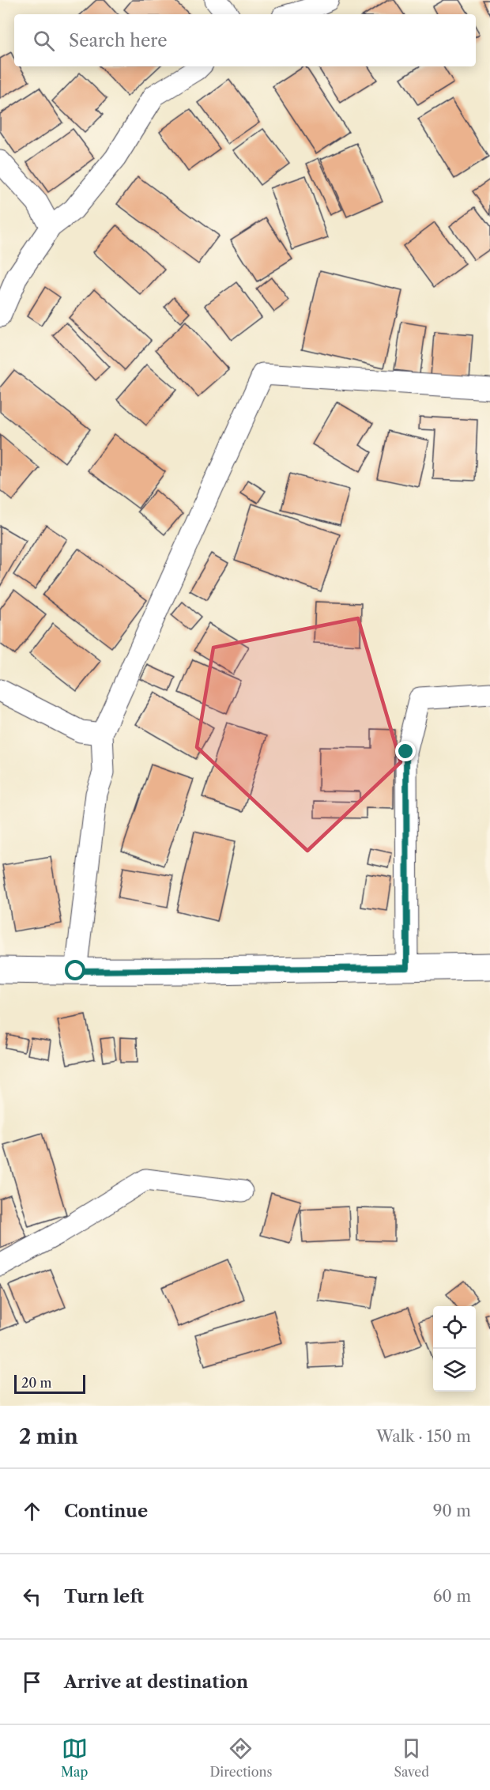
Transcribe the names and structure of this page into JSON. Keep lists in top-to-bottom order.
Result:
{
  "scale_bar": "20 m",
  "page": {
    "search": "Search here",
    "scale": "20 m",
    "heading": ["2 min", "Walk · 150 m"],
    "list": [
      ["Continue", "90 m"],
      ["Turn left", "60 m"],
      "Arrive at destination"
    ],
    "nav": ["Map", "Directions", "Saved"]
  }
}
